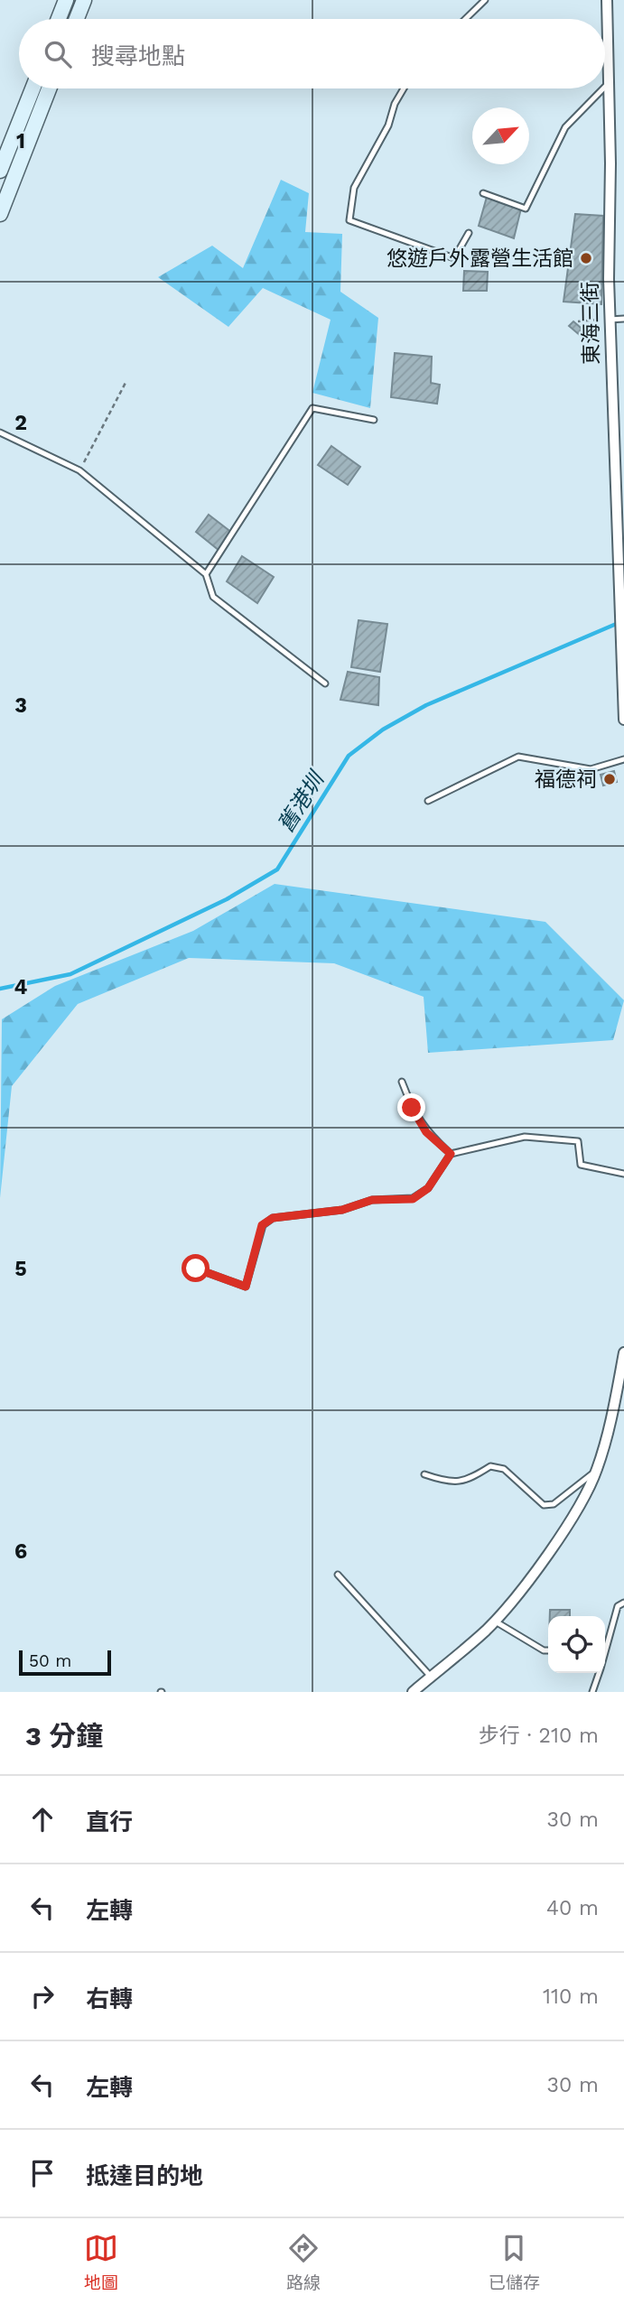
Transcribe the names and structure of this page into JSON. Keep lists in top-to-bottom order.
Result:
{
  "streets": {
    "street": ["東海三街"]
  },
  "water": ["舊港圳"],
  "places": ["悠遊戶外露營生活館", "福德祠"],
  "scale_bar": "50 m",
  "north": "top right",
  "page": {
    "search": "搜尋地點",
    "scale": "50 m",
    "heading": ["3 分鐘", "步行 · 210 m"],
    "list": [
      ["直行", "30 m"],
      ["左轉", "40 m"],
      ["右轉", "110 m"],
      ["左轉", "30 m"],
      "抵達目的地"
    ],
    "nav": ["地圖", "路線", "已儲存"]
  },
  "grid": {
    "rows": [
      "1",
      "2",
      "3",
      "4",
      "5",
      "6"
    ]
  }
}
